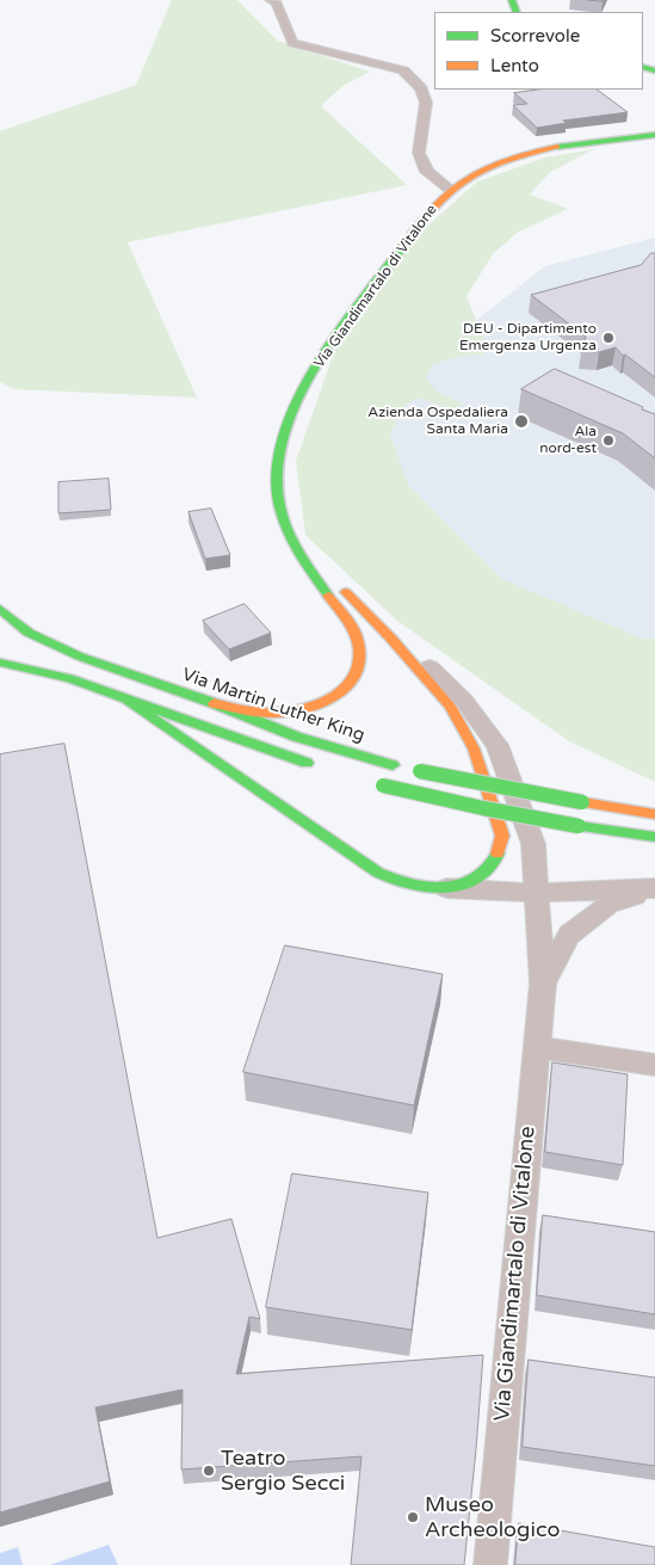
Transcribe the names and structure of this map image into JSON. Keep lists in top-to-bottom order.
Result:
{
  "streets": {
    "main road": ["Via Giandimartalo di Vitalone", "Via Martin Luther King"]
  },
  "places": [
    "DEU - Dipartimento Emergenza Urgenza",
    "Azienda Ospedaliera Santa Maria",
    "Ala nord-est",
    "Teatro Sergio Secci",
    "Museo Archeologico"
  ],
  "legend": ["Scorrevole", "Lento"]
}
